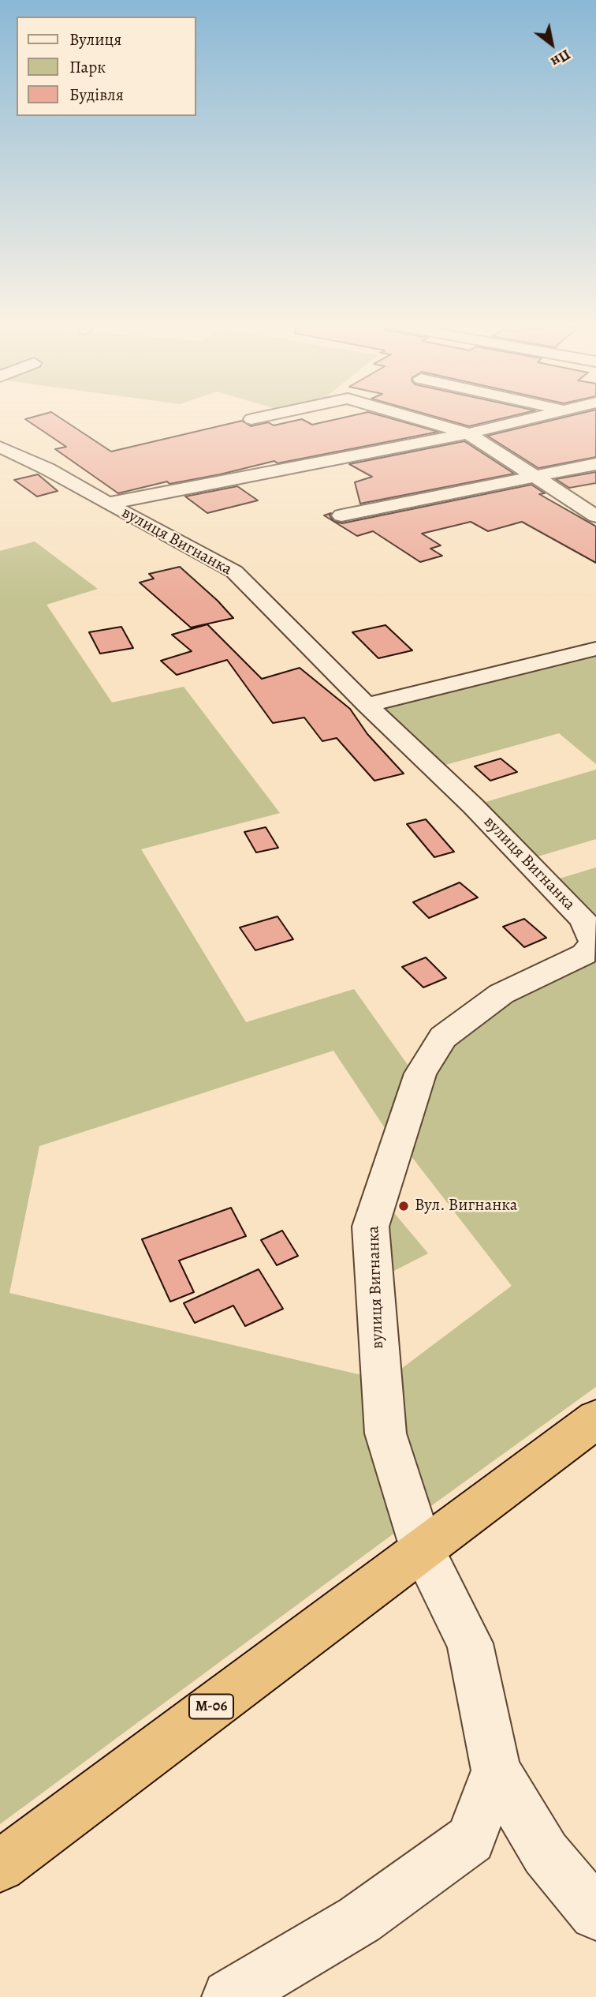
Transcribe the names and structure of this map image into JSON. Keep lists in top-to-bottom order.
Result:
{
  "streets": {
    "highway": ["М-06"],
    "street": ["вулиця Вигнанка"]
  },
  "crossings": [
    ["вулиця Вигнанка", "М-06"]
  ],
  "places": ["Вул. Вигнанка"],
  "legend": ["Вулиця", "Парк", "Будівля"],
  "north": "bottom right"
}
